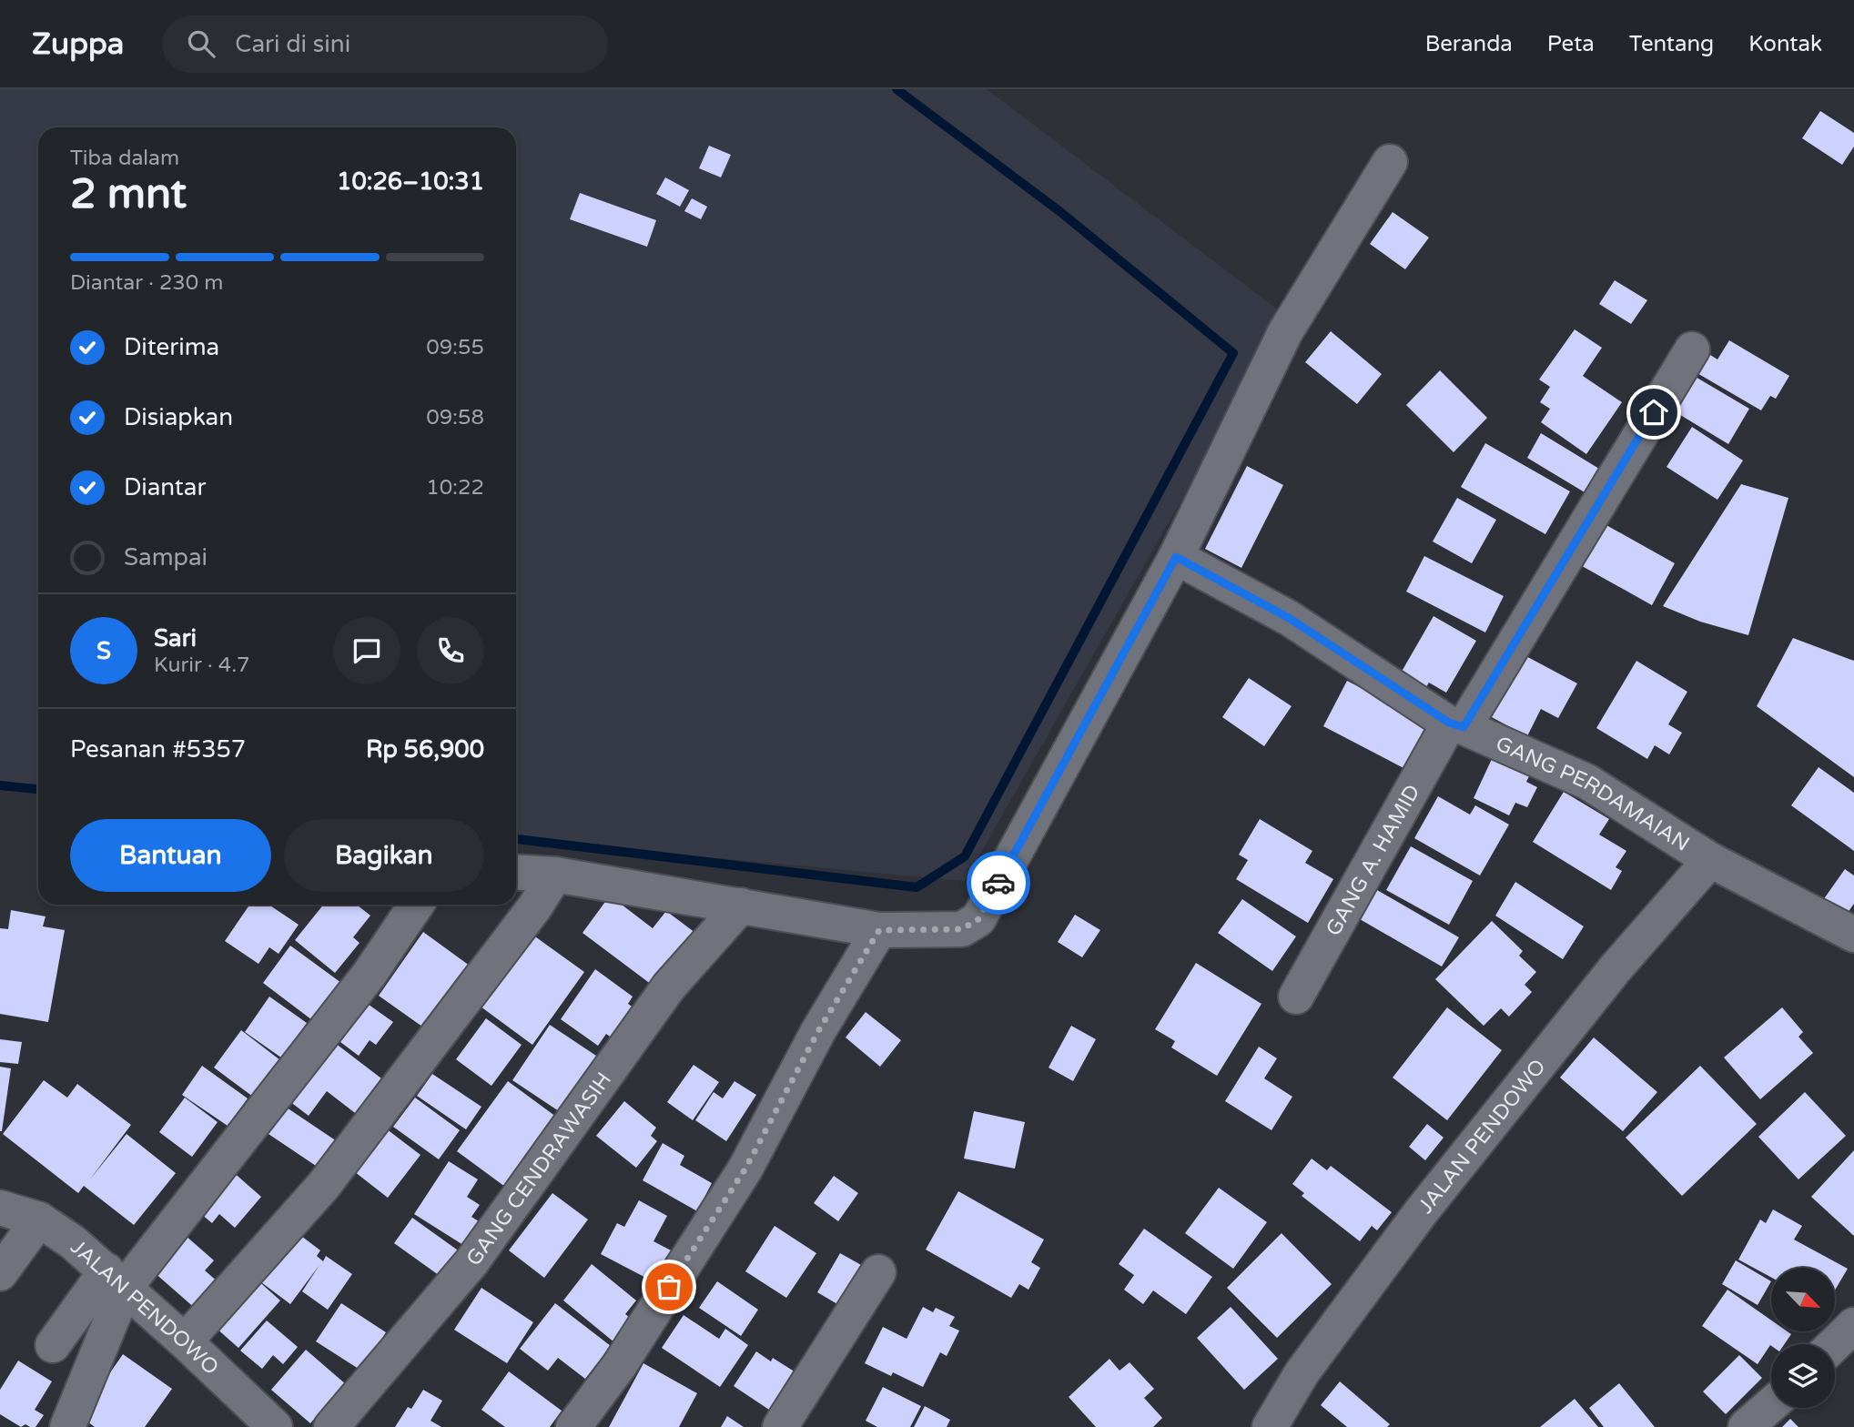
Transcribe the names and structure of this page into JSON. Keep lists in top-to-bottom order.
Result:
{
  "streets": {
    "street": [
      "GANG PERDAMAIAN",
      "GANG A. HAMID",
      "JALAN PENDOWO",
      "GANG CENDRAWASIH"
    ]
  },
  "crossings": [
    ["GANG PERDAMAIAN", "GANG A. HAMID"],
    ["GANG PERDAMAIAN", "JALAN PENDOWO"]
  ],
  "north": "bottom right",
  "page": {
    "header": "Zuppa",
    "search": "Cari di sini",
    "nav": [
      "Beranda",
      "Peta",
      "Tentang",
      "Kontak"
    ],
    "heading": ["2 mnt", "Tiba dalam", "10:26–10:31"],
    "panel": [
      "Sari",
      "Kurir · 4.7",
      "Pesanan #5357",
      "Rp 56,900"
    ],
    "bar": "Diantar · 230 m",
    "list": [
      ["Diterima", "09:55"],
      ["Disiapkan", "09:58"],
      ["Diantar", "10:22"],
      "Sampai"
    ],
    "round": "S",
    "buttons": ["Bantuan", "Bagikan"]
  }
}
